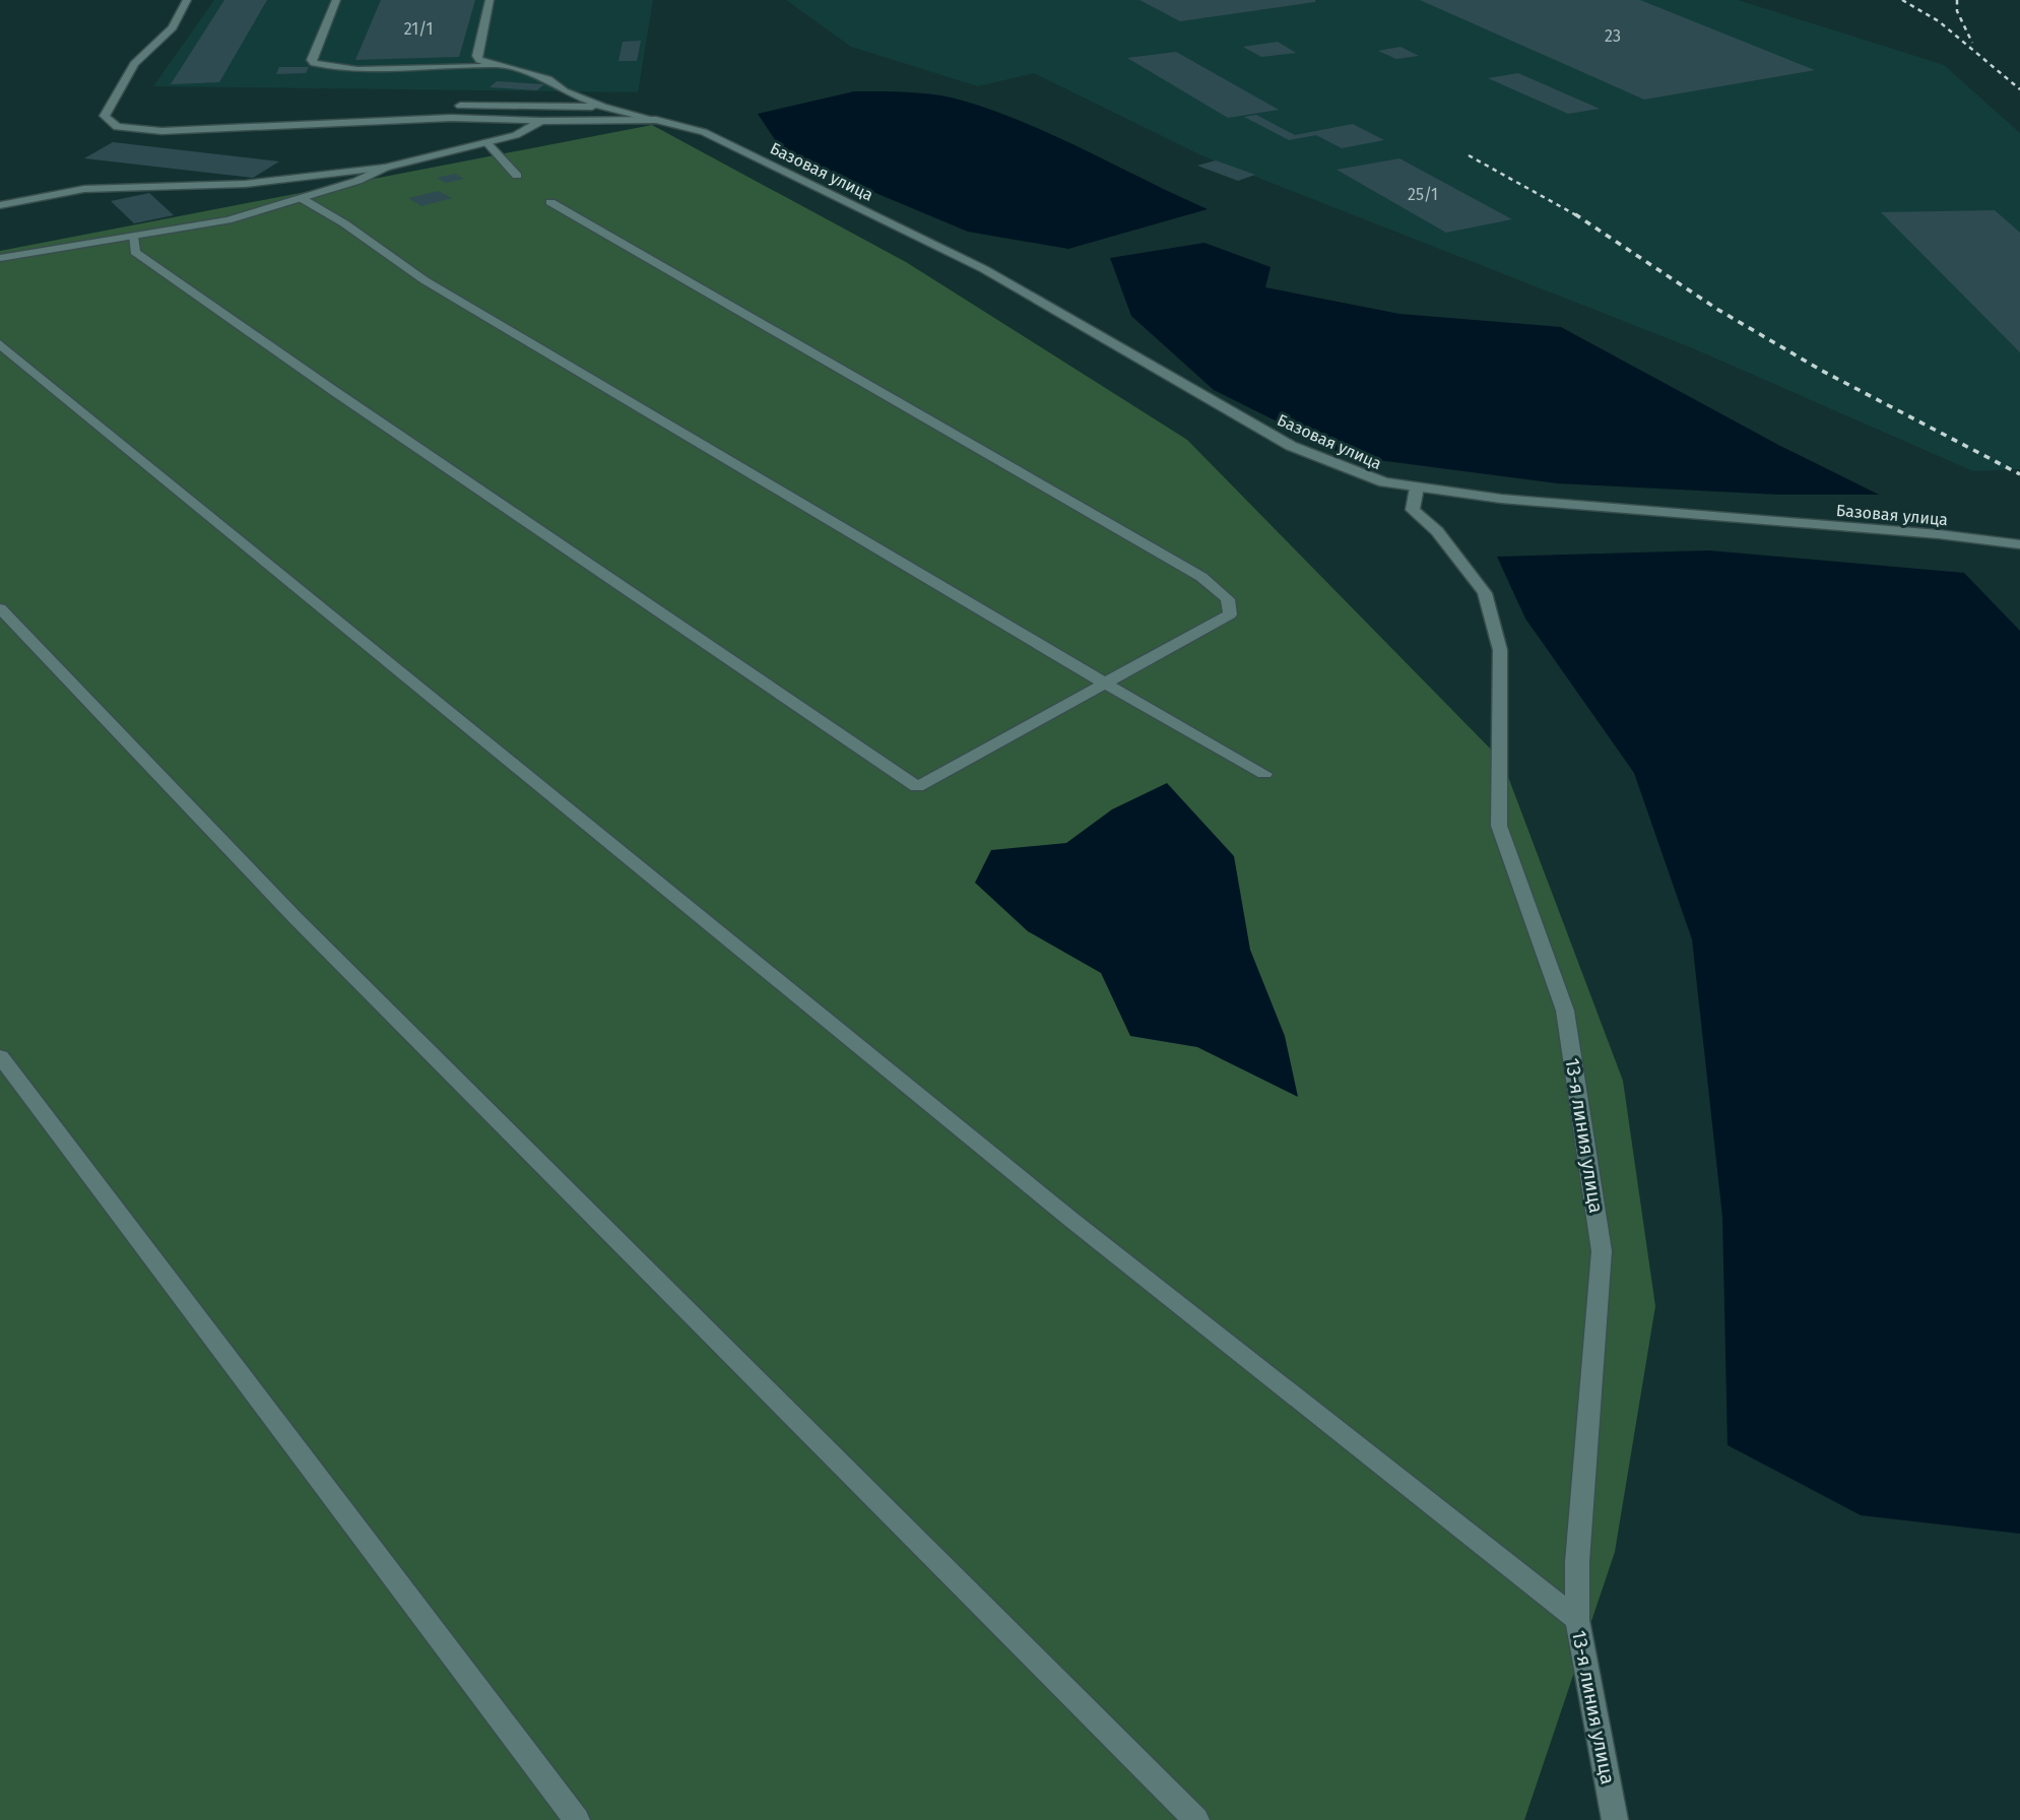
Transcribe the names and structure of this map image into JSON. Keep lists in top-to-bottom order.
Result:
{
  "streets": {
    "street": ["Базовая улица", "13-я линия улица"]
  },
  "crossings": [
    ["Базовая улица", "13-я линия улица"]
  ],
  "house_numbers": ["21/1", "23", "25/1"]
}
